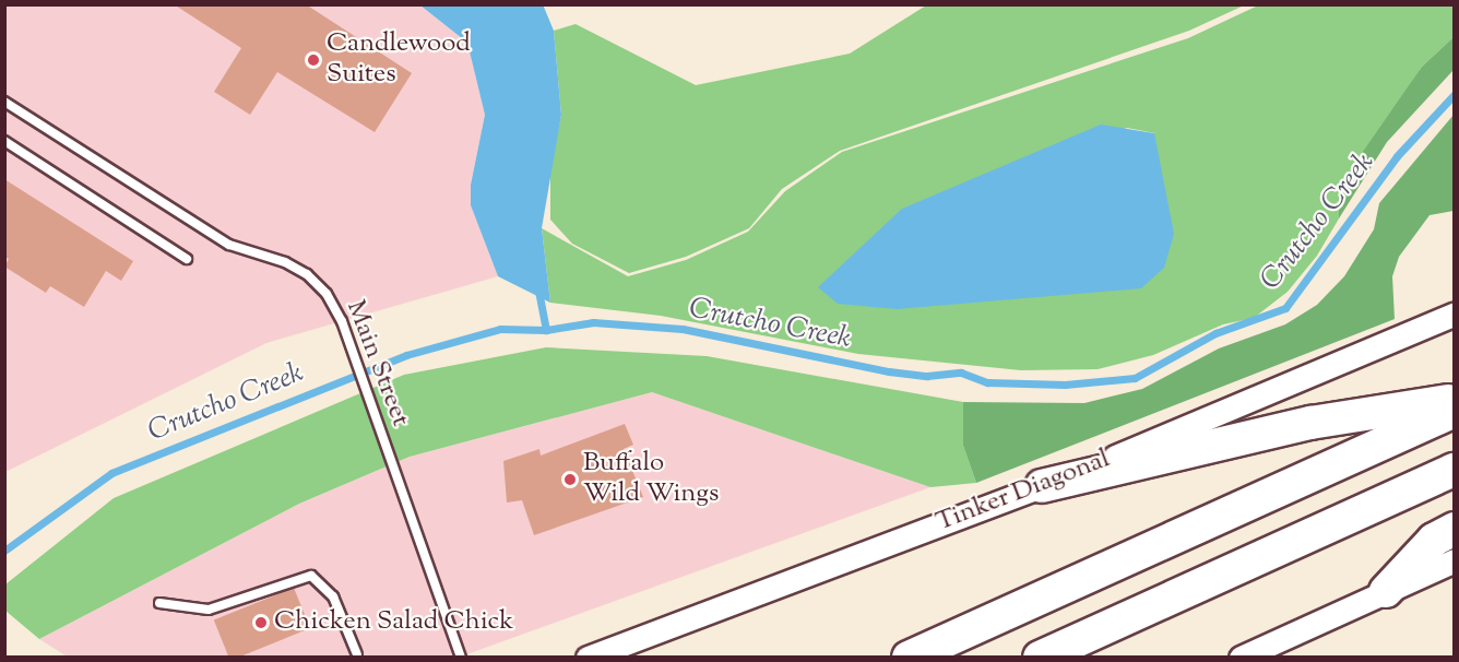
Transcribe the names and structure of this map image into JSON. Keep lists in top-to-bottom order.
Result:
{
  "streets": {
    "street": ["Tinker Diagonal"],
    "lane": ["Main Street"]
  },
  "water": ["Crutcho Creek"],
  "places": ["Candlewood Suites", "Buffalo Wild Wings", "Chicken Salad Chick"]
}
